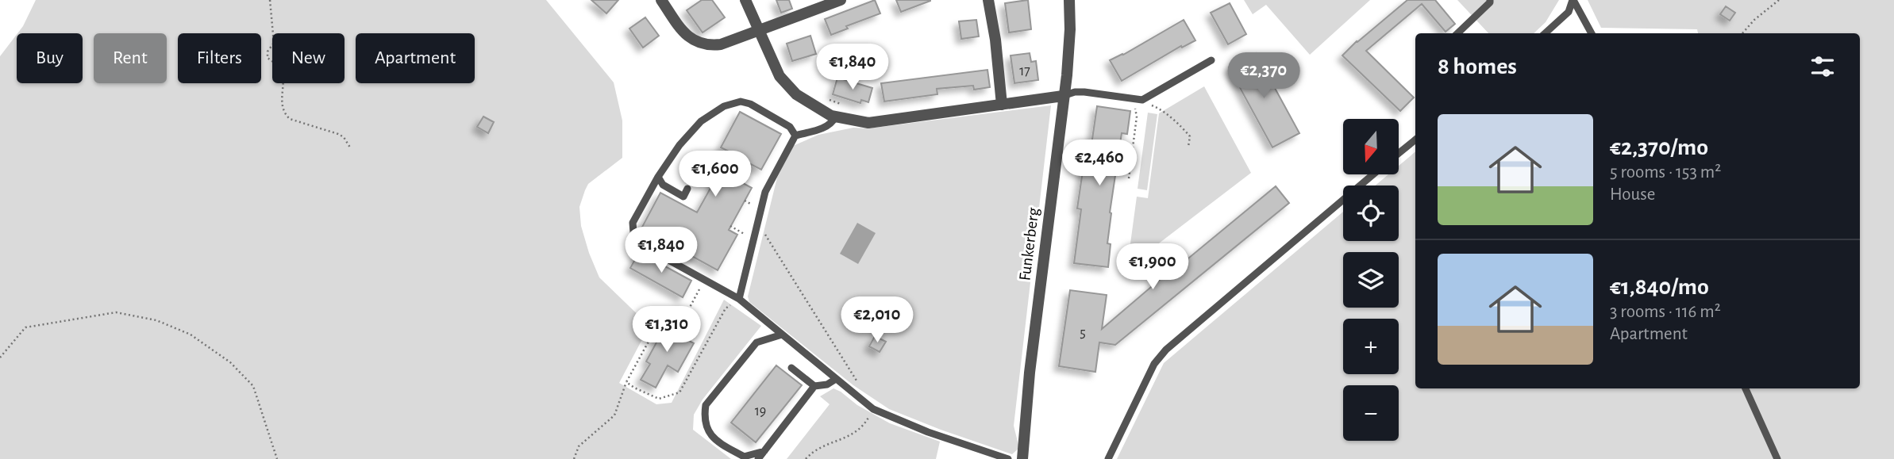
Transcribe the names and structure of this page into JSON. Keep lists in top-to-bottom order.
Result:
{
  "streets": {
    "street": ["Funkerberg"]
  },
  "house_numbers": ["17", "5", "19"],
  "north": "bottom",
  "page": {
    "chip": [
      "Buy",
      "Rent",
      "Filters",
      "New",
      "Apartment"
    ],
    "heading": "8 homes",
    "price": [
      "€1,840",
      "€2,370",
      "€2,460",
      "€1,600",
      "€1,840",
      "€1,900",
      "€2,010",
      "€1,310"
    ],
    "list": [
      {
        "name": "€2,370/mo",
        "note": "5 rooms · 153 m² · House"
      },
      {
        "name": "€1,840/mo",
        "note": "3 rooms · 116 m² · Apartment"
      }
    ],
    "map_buttons": ["+", "−"]
  }
}
